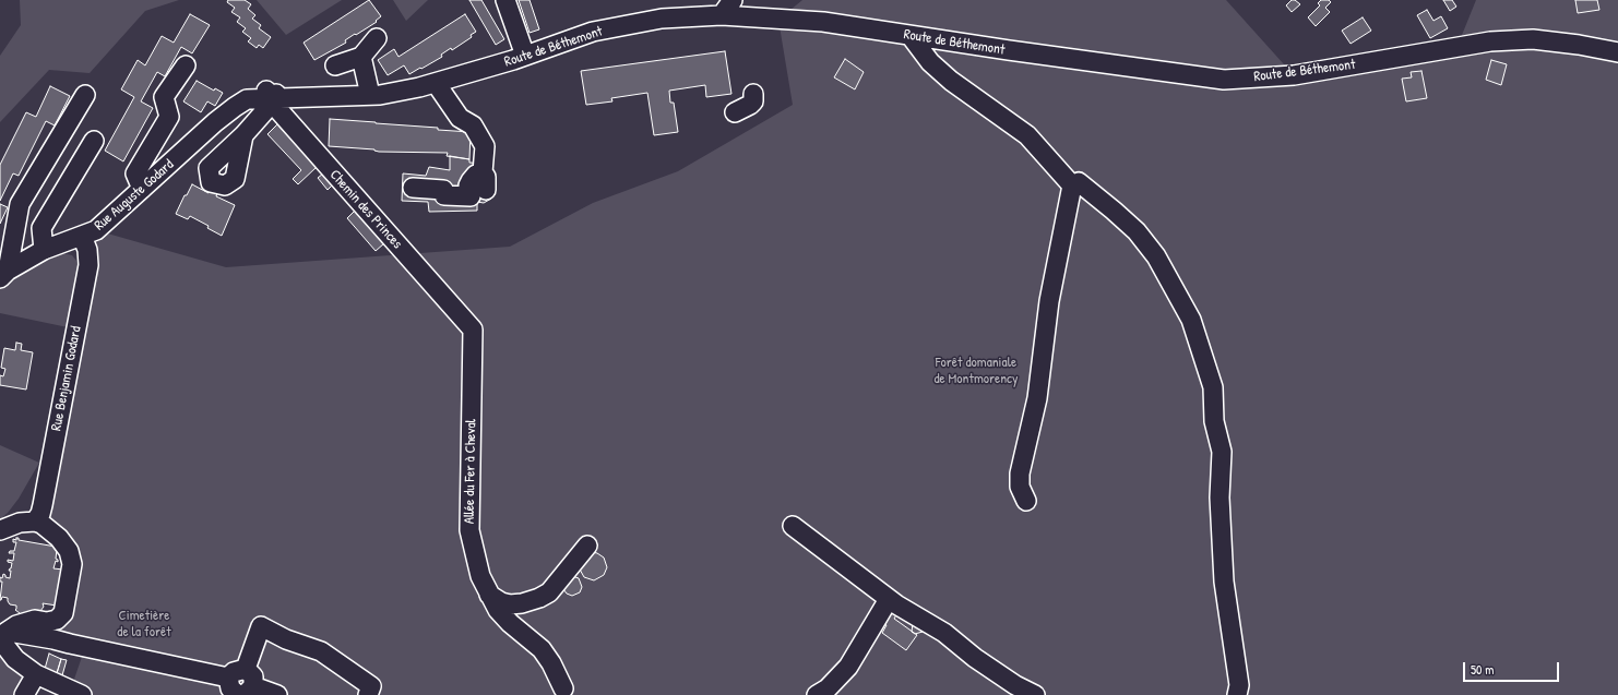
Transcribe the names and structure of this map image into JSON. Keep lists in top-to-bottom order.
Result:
{
  "streets": {
    "street": [
      "Route de Béthemont",
      "Rue Auguste Godard",
      "Chemin des Princes",
      "Rue Benjamin Godard",
      "Allée du Fer à Cheval"
    ]
  },
  "crossings": [
    ["Route de Béthemont", "Rue Auguste Godard"],
    ["Route de Béthemont", "Chemin des Princes"],
    ["Rue Auguste Godard", "Chemin des Princes"],
    ["Rue Auguste Godard", "Rue Benjamin Godard"],
    ["Chemin des Princes", "Allée du Fer à Cheval"]
  ],
  "parks": ["Forêt domaniale de Montmorency", "Cimetière de la forêt"],
  "scale_bar": "50 m"
}
